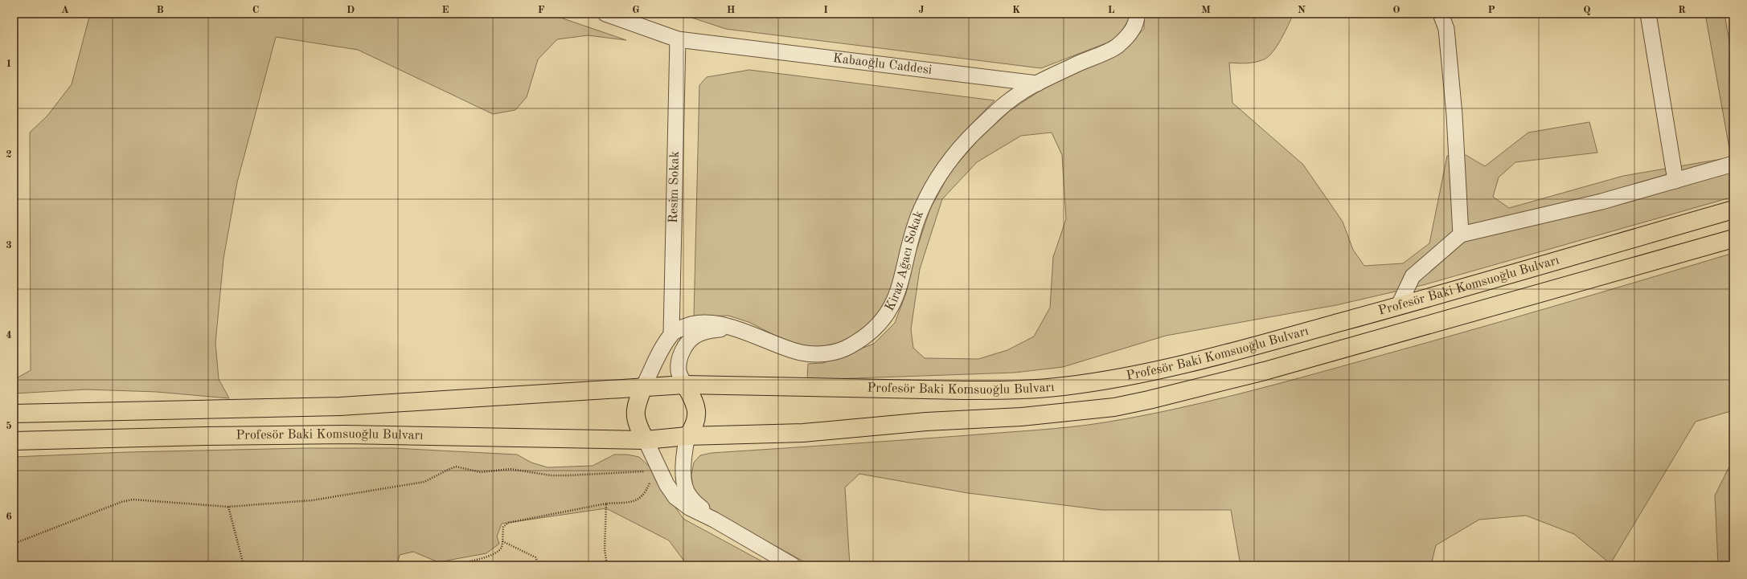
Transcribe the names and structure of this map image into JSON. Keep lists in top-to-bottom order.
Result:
{
  "streets": {
    "highway": ["Profesör Baki Komsuoğlu Bulvarı"],
    "street": ["Kabaoğlu Caddesi", "Resim Sokak", "Kiraz Ağacı Sokak"]
  },
  "crossings": [
    ["Kabaoğlu Caddesi", "Resim Sokak"],
    ["Kabaoğlu Caddesi", "Kiraz Ağacı Sokak"],
    ["Resim Sokak", "Kiraz Ağacı Sokak"]
  ],
  "grid": {
    "columns": [
      "A",
      "B",
      "C",
      "D",
      "E",
      "F",
      "G",
      "H",
      "I",
      "J",
      "K",
      "L",
      "M",
      "N",
      "O",
      "P",
      "Q",
      "R"
    ],
    "rows": [
      "1",
      "2",
      "3",
      "4",
      "5",
      "6"
    ]
  }
}
